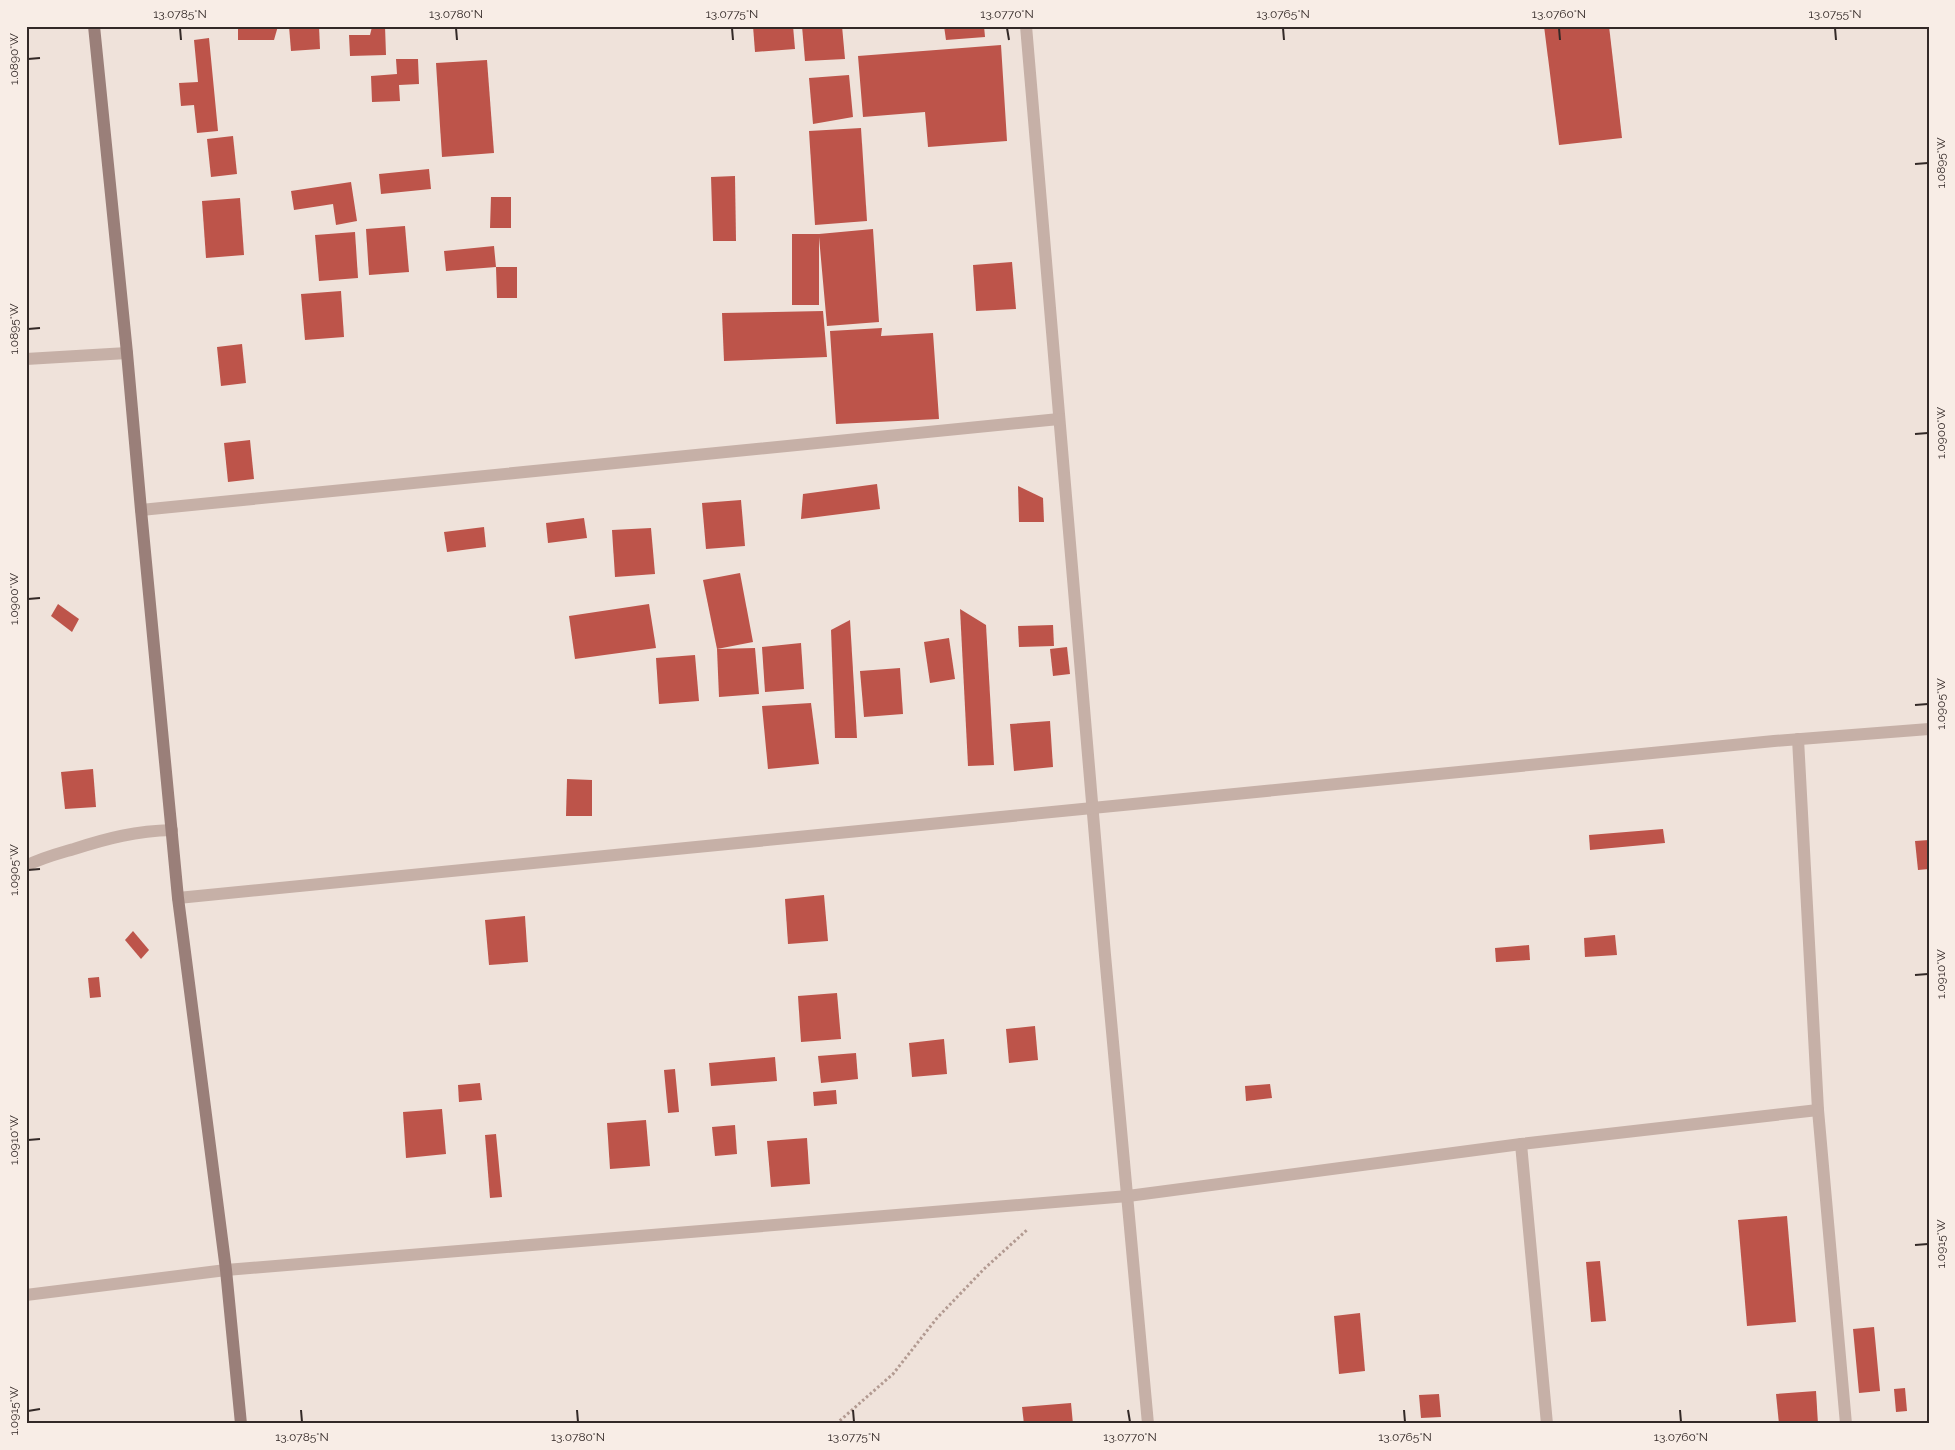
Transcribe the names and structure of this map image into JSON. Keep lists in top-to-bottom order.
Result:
{
  "coordinates": [
    "13.0785°N",
    "13.0780°N",
    "13.0775°N",
    "13.0770°N",
    "13.0765°N",
    "13.0760°N",
    "13.0755°N",
    "1.0890°W",
    "1.0895°W",
    "1.0900°W",
    "1.0905°W",
    "1.0910°W",
    "1.0915°W"
  ]
}
